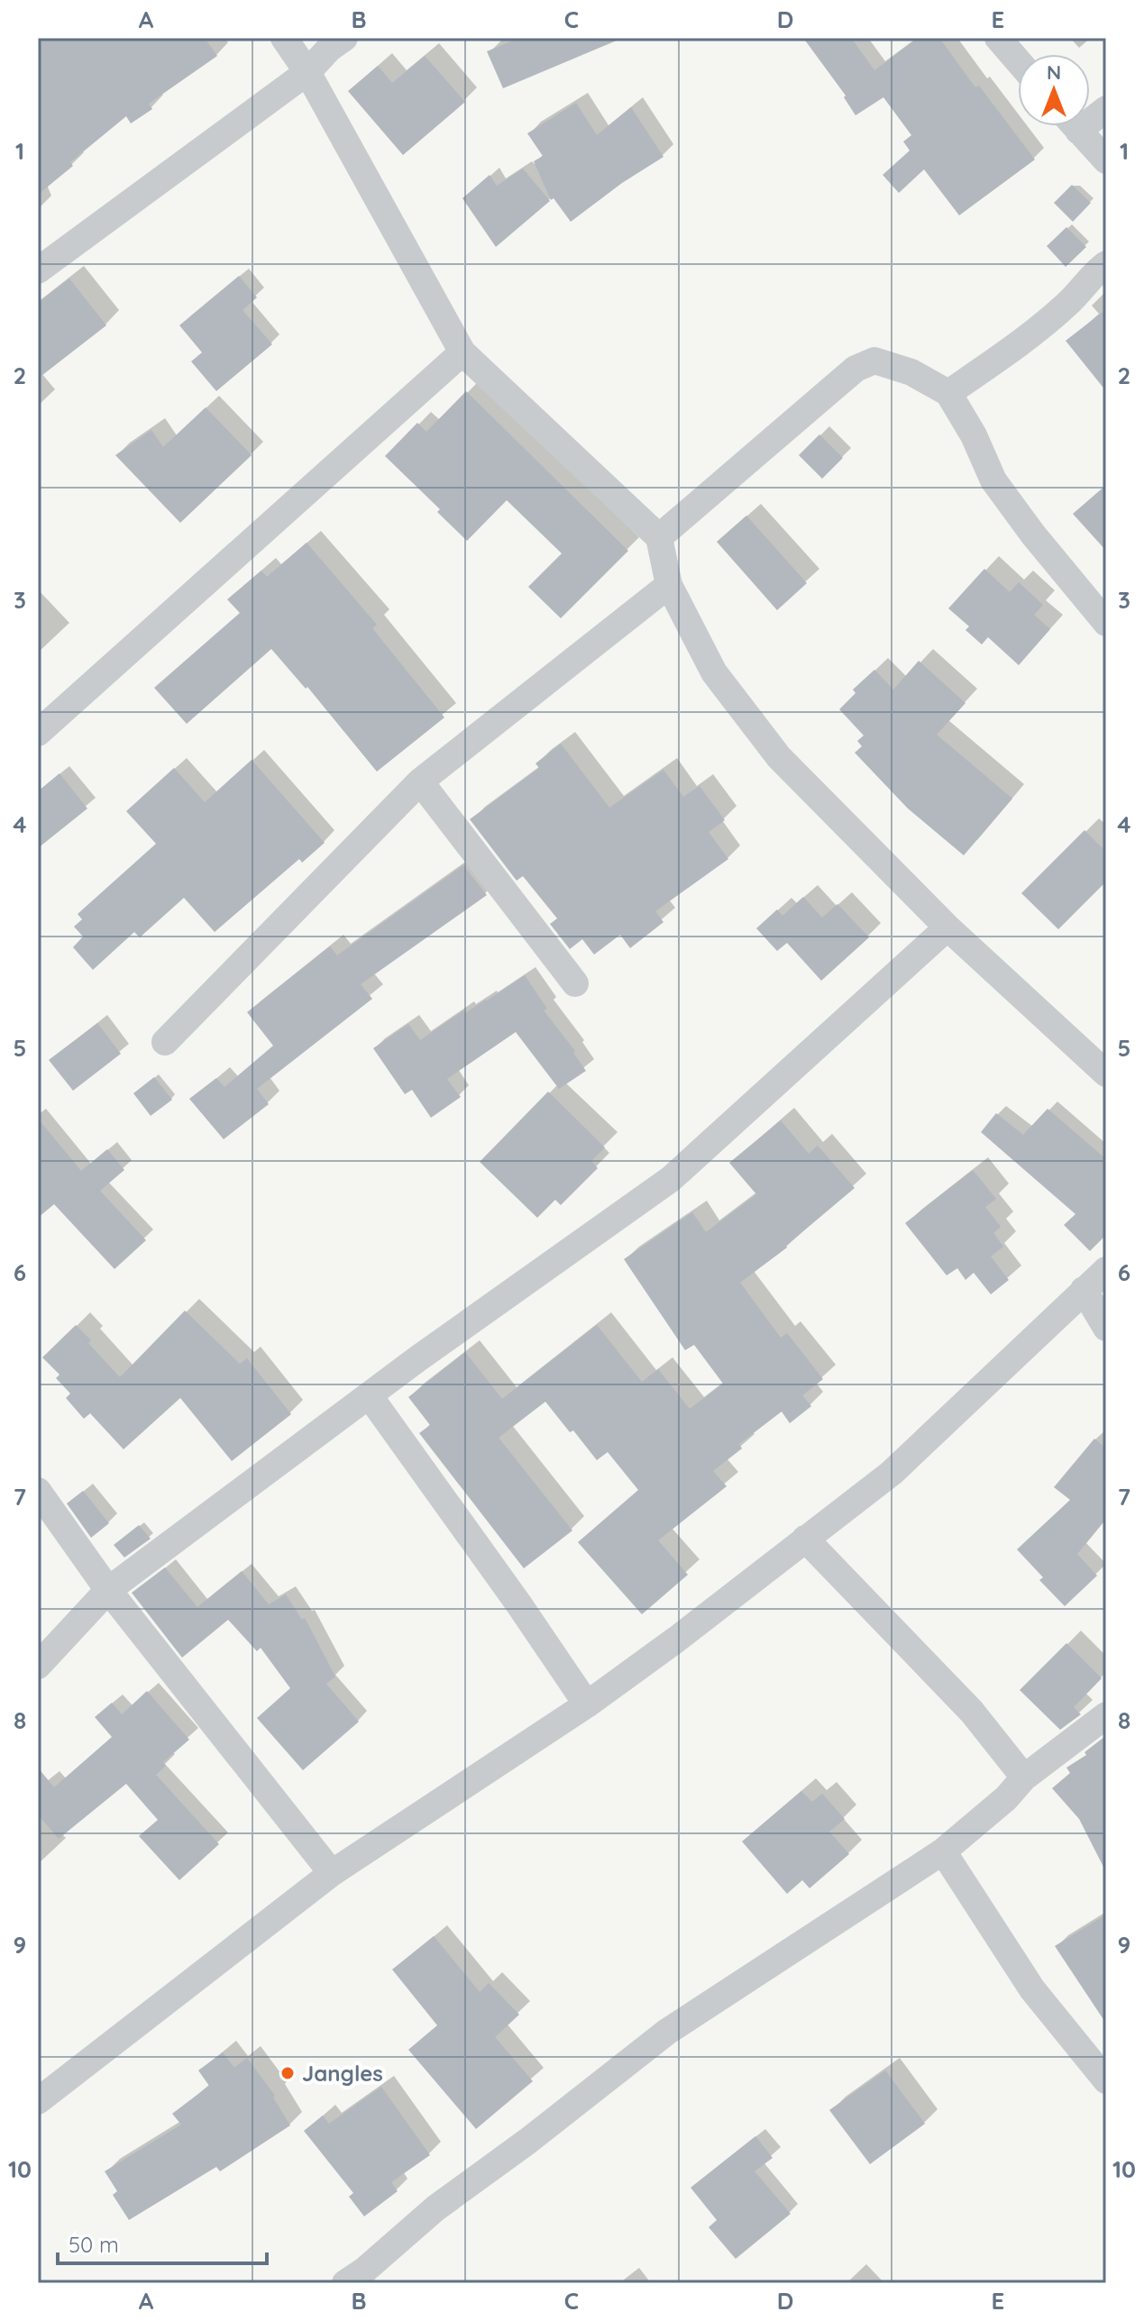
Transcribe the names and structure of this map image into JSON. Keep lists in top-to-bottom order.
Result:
{
  "places": ["Jangles"],
  "scale_bar": "50 m",
  "north": "top",
  "grid": {
    "columns": [
      "A",
      "B",
      "C",
      "D",
      "E"
    ],
    "rows": [
      "1",
      "2",
      "3",
      "4",
      "5",
      "6",
      "7",
      "8",
      "9",
      "10"
    ]
  }
}
